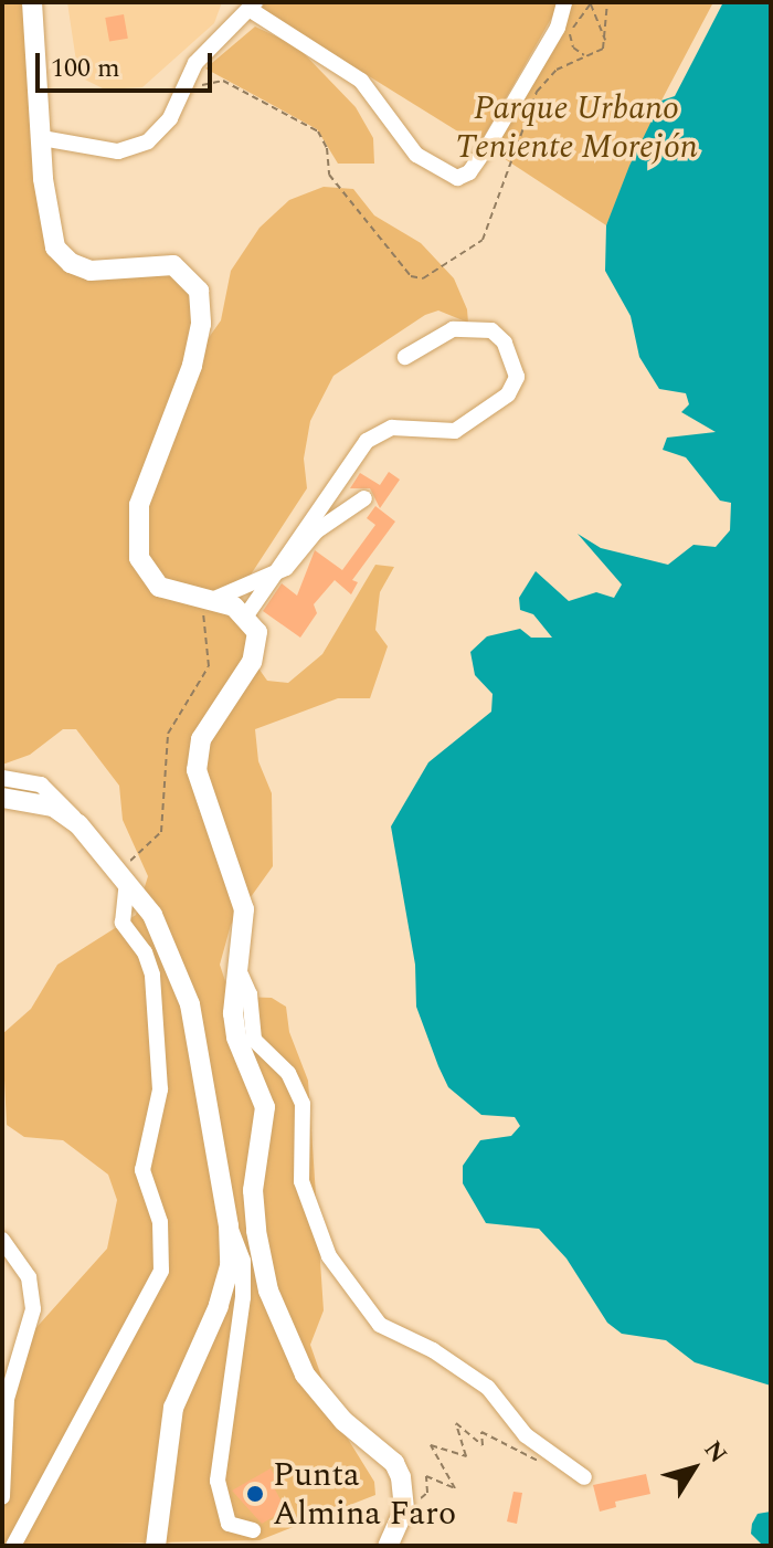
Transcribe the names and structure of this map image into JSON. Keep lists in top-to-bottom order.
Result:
{
  "parks": ["Parque Urbano Teniente Morejón"],
  "places": ["Punta Almina Faro"],
  "scale_bar": "100 m",
  "north": "top right"
}
